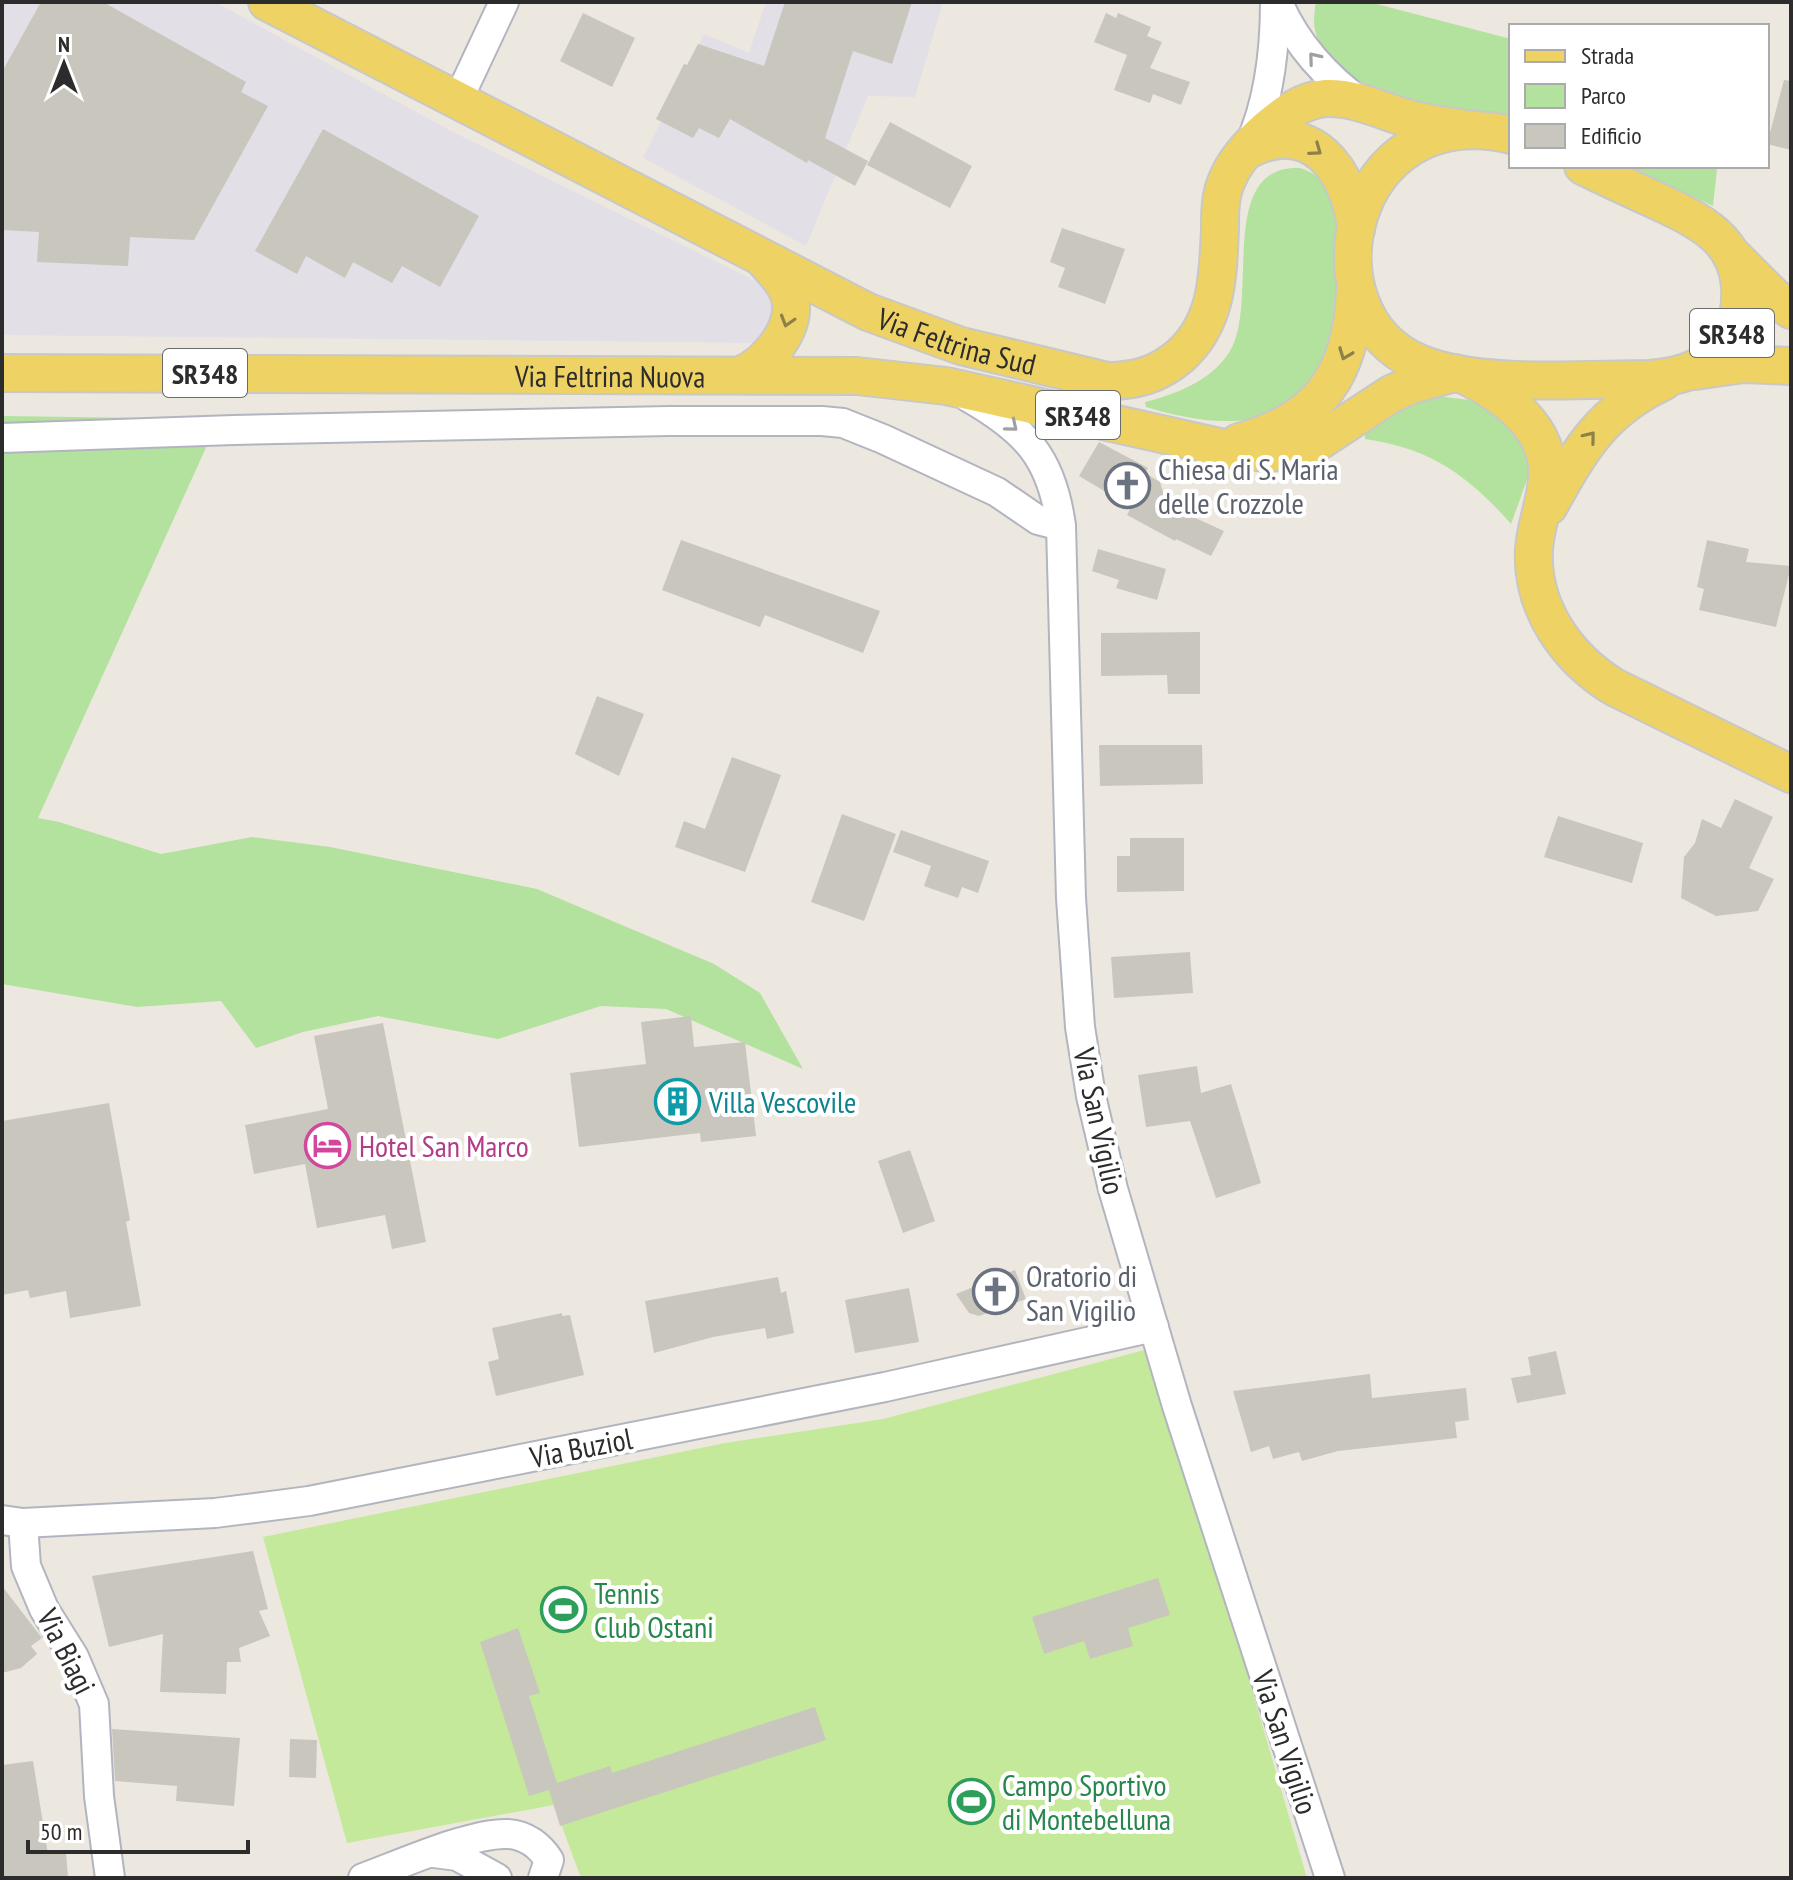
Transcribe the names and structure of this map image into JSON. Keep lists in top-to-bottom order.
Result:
{
  "streets": {
    "main road": ["SR348", "Via Feltrina Sud", "Via Feltrina Nuova"],
    "street": ["Via San Vigilio", "Via Buziol", "Via Biagi"]
  },
  "crossings": [
    ["SR348", "Via Feltrina Sud"],
    ["SR348", "Via Feltrina Nuova"],
    ["Via Feltrina Sud", "Via Feltrina Nuova"],
    ["Via Feltrina Nuova", "Via San Vigilio"],
    ["Via San Vigilio", "Via Buziol"],
    ["Via Buziol", "Via Biagi"]
  ],
  "places": {
    "church": ["Chiesa di S. Maria delle Crozzole", "Oratorio di San Vigilio"],
    "building": ["Villa Vescovile"],
    "hotel": ["Hotel San Marco"],
    "sports": ["Tennis Club Ostani", "Campo Sportivo di Montebelluna"]
  },
  "legend": ["Strada", "Parco", "Edificio"],
  "scale_bar": "50 m",
  "north": "top"
}
